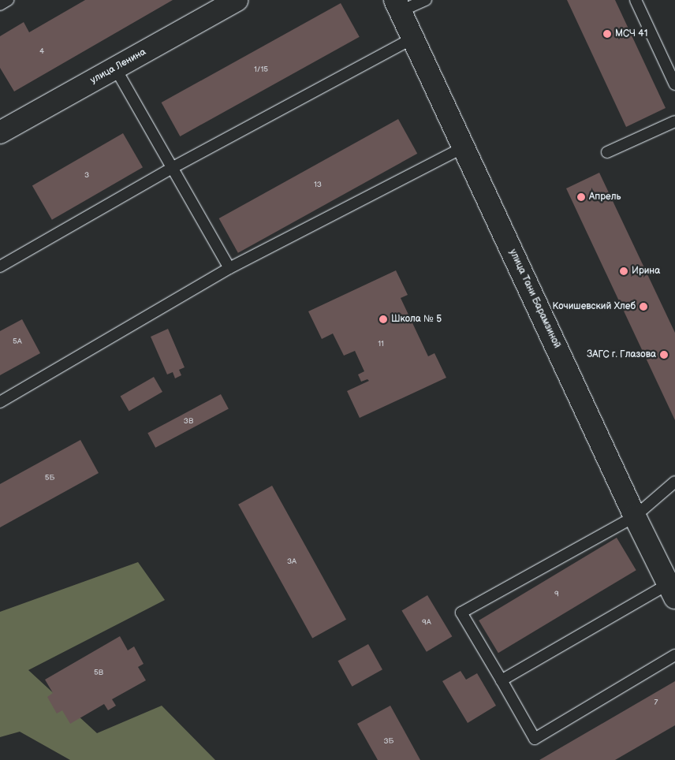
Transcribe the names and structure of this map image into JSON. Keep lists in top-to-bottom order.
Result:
{
  "streets": {
    "street": ["улица Ленина", "улица Тани Барамзиной"]
  },
  "places": [
    "МСЧ 41",
    "Апрель",
    "Ирина",
    "Кочишевский Хлеб",
    "Школа № 5",
    "ЗАГС г. Глазова"
  ],
  "house_numbers": [
    "4",
    "1/15",
    "3",
    "13",
    "5А",
    "11",
    "3В",
    "5Б",
    "3А",
    "9",
    "9А",
    "5В",
    "7",
    "3Б"
  ]
}
